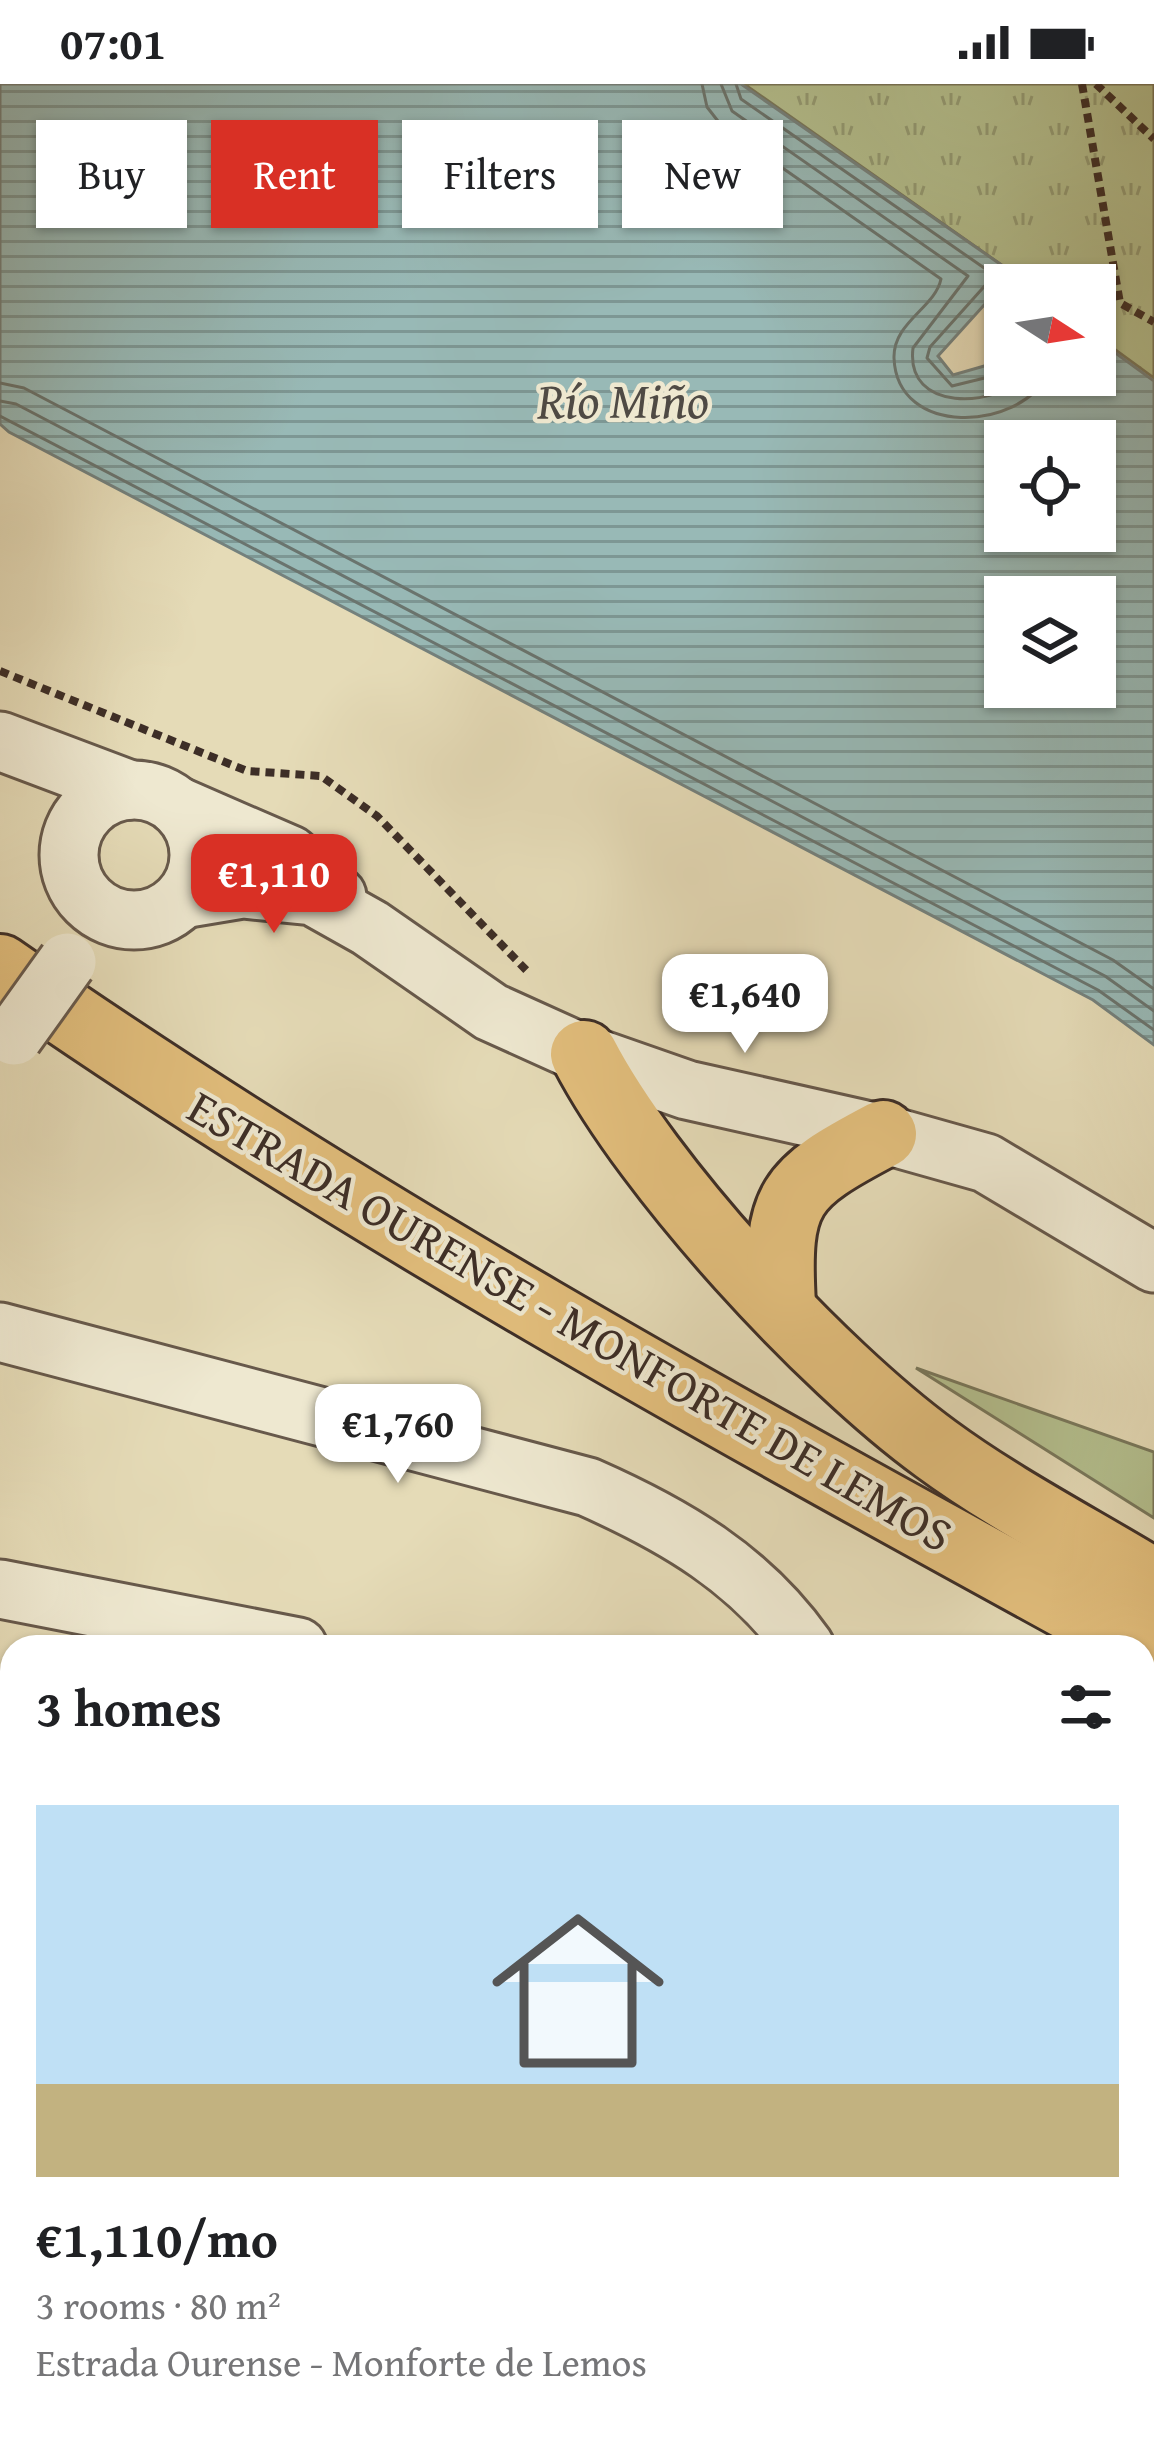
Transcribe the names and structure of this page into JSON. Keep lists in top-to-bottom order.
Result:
{
  "streets": {
    "highway": ["ESTRADA OURENSE - MONFORTE DE LEMOS"]
  },
  "water": ["Río Miño"],
  "north": "right",
  "page": {
    "status": "07:01",
    "chip": [
      "Buy",
      "Rent",
      "Filters",
      "New"
    ],
    "price": ["€1,110", "€1,640", "€1,760"],
    "heading": "3 homes",
    "list": [
      {
        "name": "€1,110/mo",
        "note": "3 rooms · 80 m² · Estrada Ourense - Monforte de Lemos"
      }
    ]
  }
}
